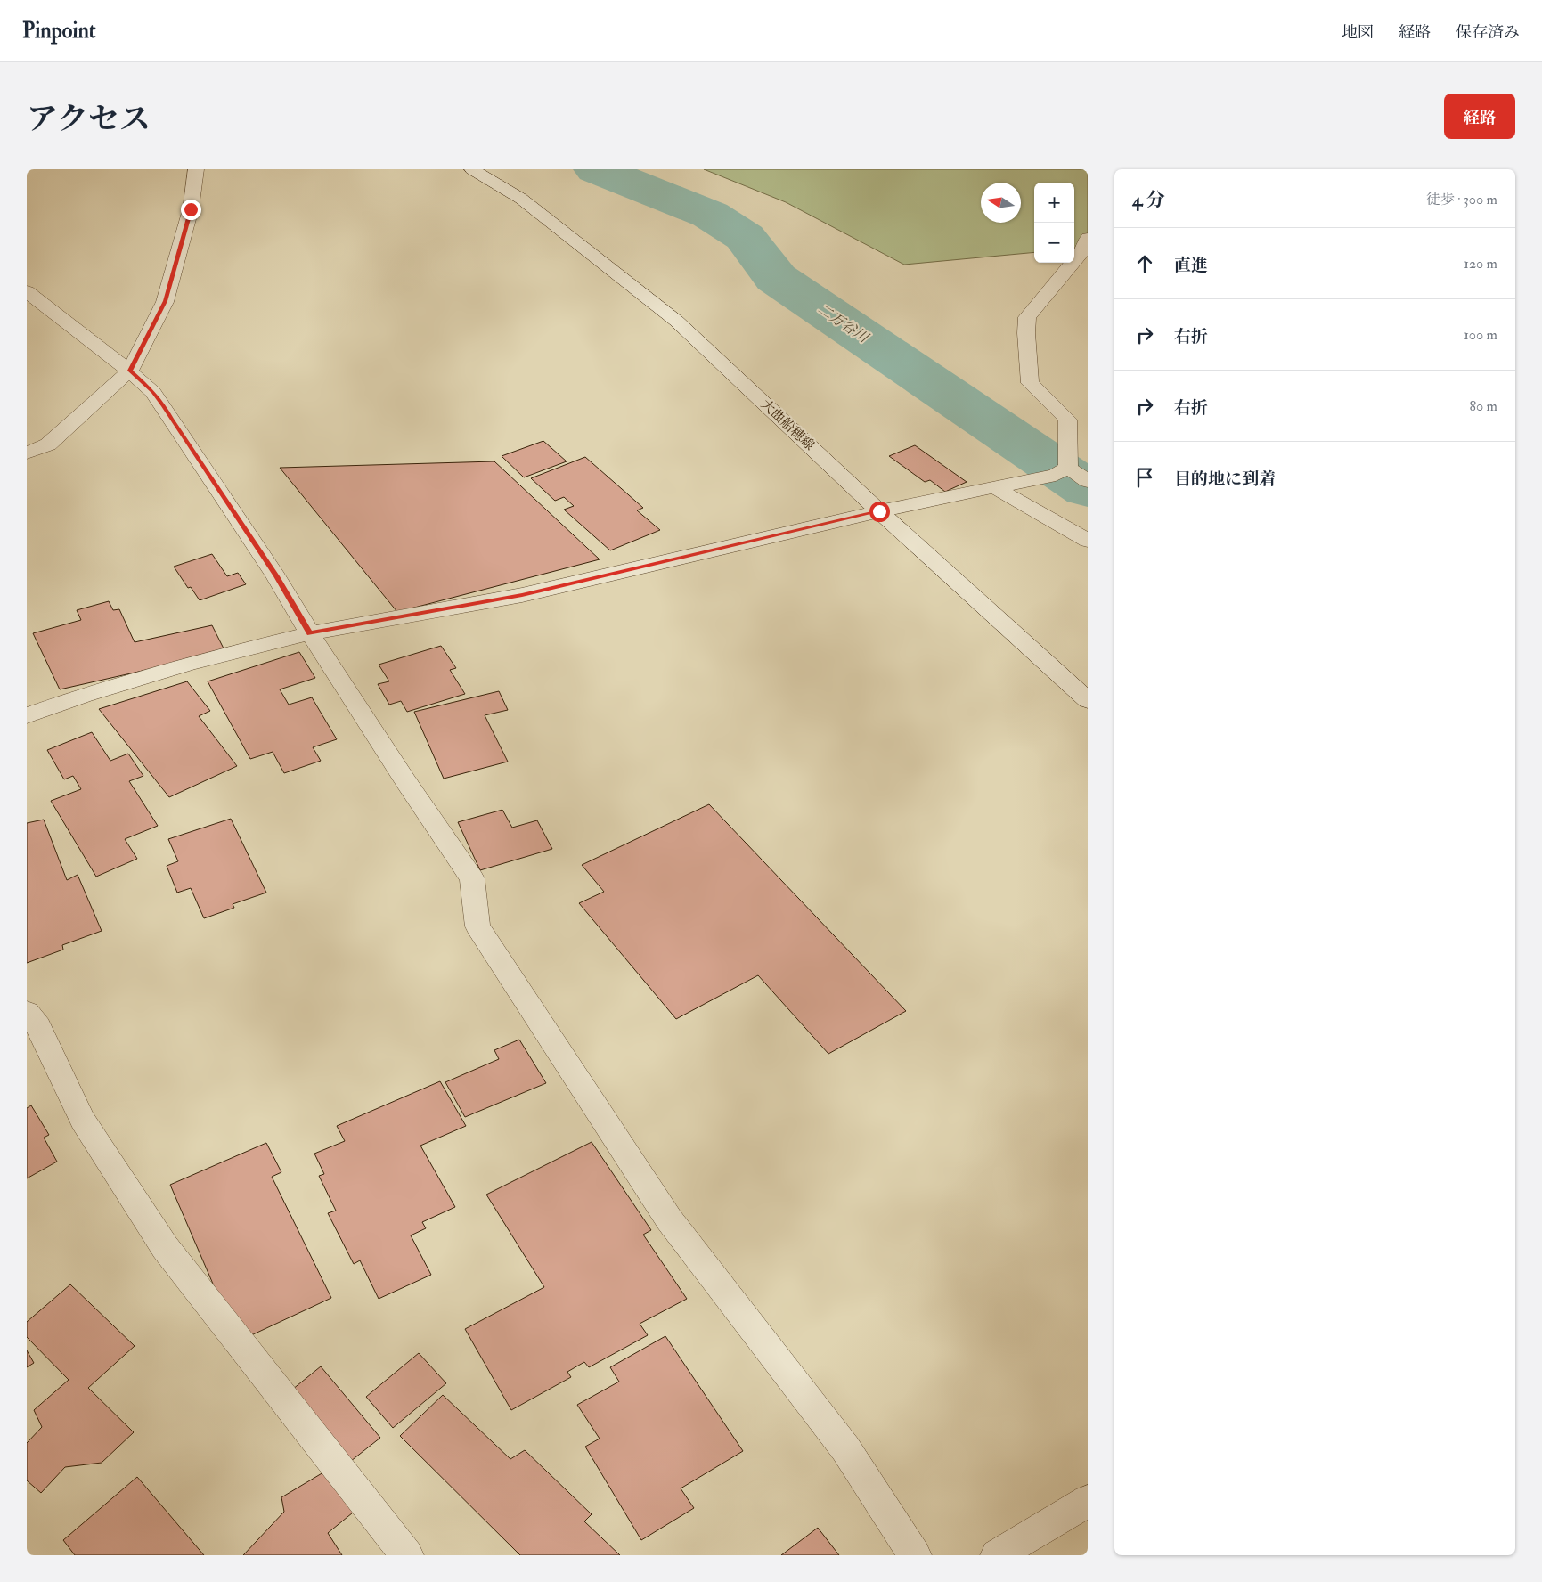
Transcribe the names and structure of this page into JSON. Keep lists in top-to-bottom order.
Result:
{
  "streets": {
    "street": ["大曲船穂線"]
  },
  "water": ["二万谷川"],
  "north": "left",
  "page": {
    "header": "Pinpoint",
    "nav": ["地図", "経路", "保存済み"],
    "title": "アクセス",
    "buttons": "経路",
    "heading": ["4 分", "徒歩 · 300 m"],
    "map_buttons": ["+", "−"],
    "list": [
      ["直進", "120 m"],
      ["右折", "100 m"],
      ["右折", "80 m"],
      "目的地に到着"
    ]
  }
}
